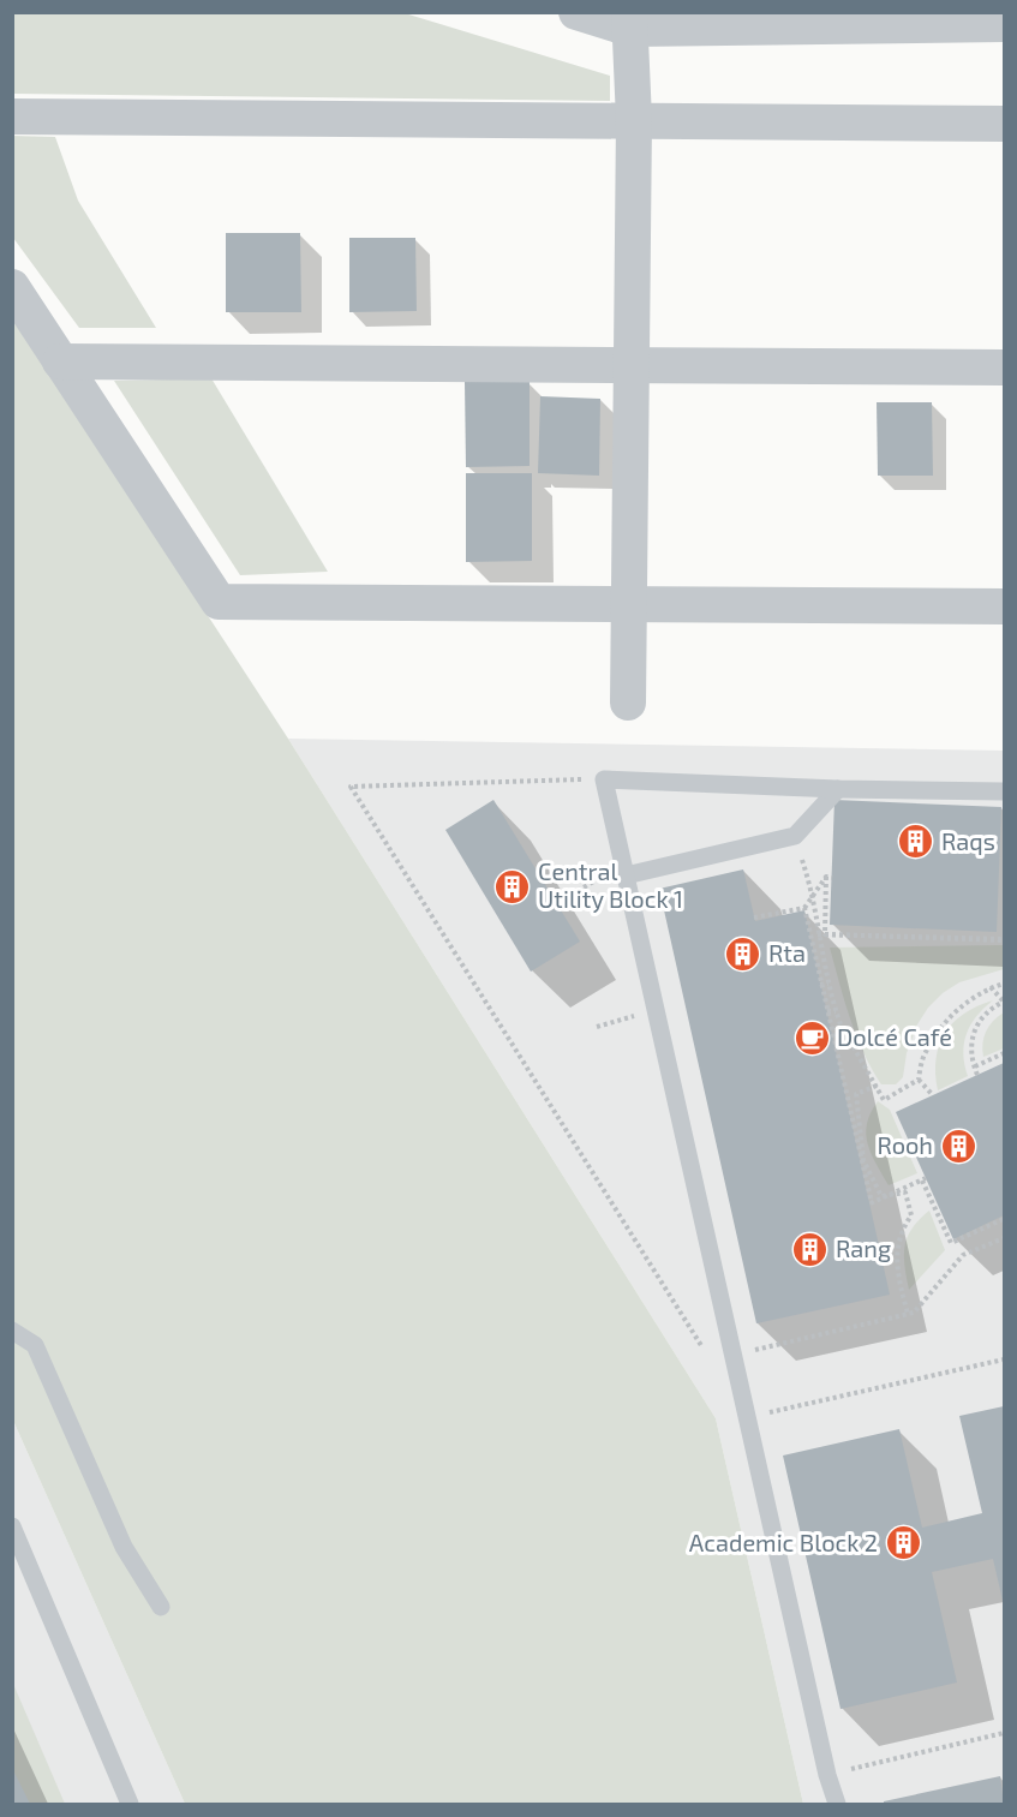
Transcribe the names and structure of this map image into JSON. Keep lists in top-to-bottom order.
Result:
{
  "places": {
    "building": [
      "Raqs",
      "Central Utility Block 1",
      "Rta",
      "Rooh",
      "Rang",
      "Academic Block 2"
    ],
    "cafe": ["Dolcé Café"]
  }
}
